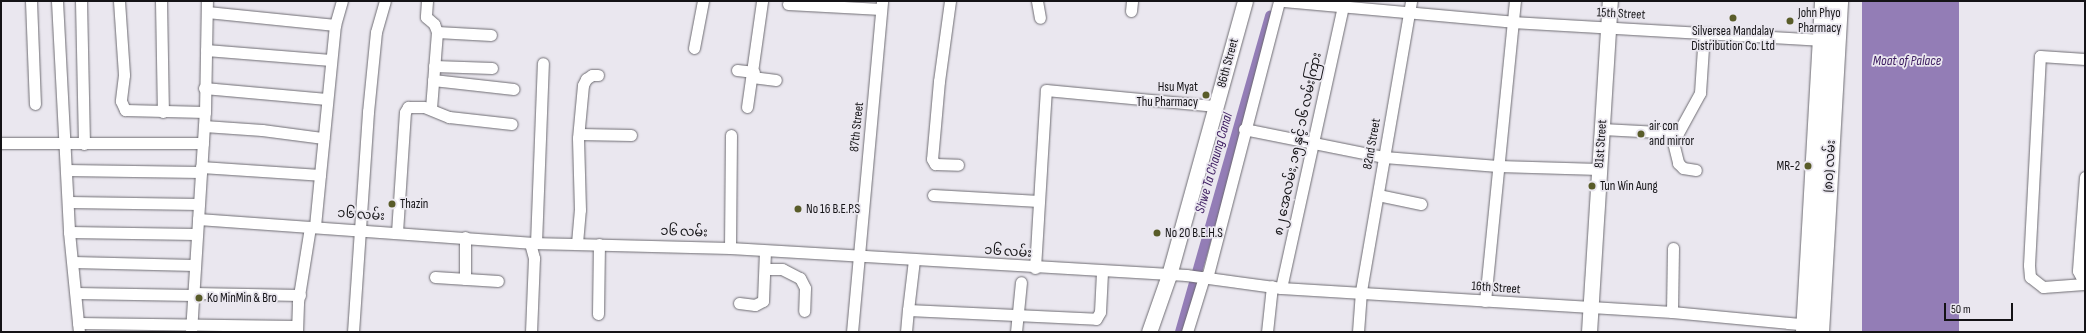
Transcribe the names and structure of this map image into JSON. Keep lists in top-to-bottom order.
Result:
{
  "streets": {
    "main road": ["(၈၀) လမ်း"],
    "street": [
      "15th Street",
      "86th Street",
      "87th Street",
      "၈၂ အေလမ်း, ၁၅ နှင့် ၁၆ လမ်းကြား",
      "82nd Street",
      "81st Street",
      "၁၆ လမ်း",
      "16th Street"
    ]
  },
  "crossings": [
    ["15th Street", "၈၂ အေလမ်း, ၁၅ နှင့် ၁၆ လမ်းကြား"],
    ["15th Street", "82nd Street"],
    ["15th Street", "81st Street"],
    ["15th Street", "(၈၀) လမ်း"],
    ["86th Street", "၁၆ လမ်း"],
    ["86th Street", "16th Street"],
    ["87th Street", "၁၆ လမ်း"],
    ["၈၂ အေလမ်း, ၁၅ နှင့် ၁၆ လမ်းကြား", "16th Street"],
    ["82nd Street", "16th Street"],
    ["81st Street", "16th Street"],
    ["(၈၀) လမ်း", "16th Street"],
    ["၁၆ လမ်း", "16th Street"]
  ],
  "water": ["Moat of Palace", "Shwe Ta Chaung Canal"],
  "places": [
    "Silversea Mandalay Distribution Co. Ltd",
    "John Phyo Pharmacy",
    "Hsu Myat Thu Pharmacy",
    "air con and mirror",
    "MR-2",
    "Tun Win Aung",
    "Thazin",
    "No 16 B.E.P.S",
    "No 20 B.E.H.S",
    "Ko MinMin & Bro"
  ],
  "scale_bar": "50 m"
}
